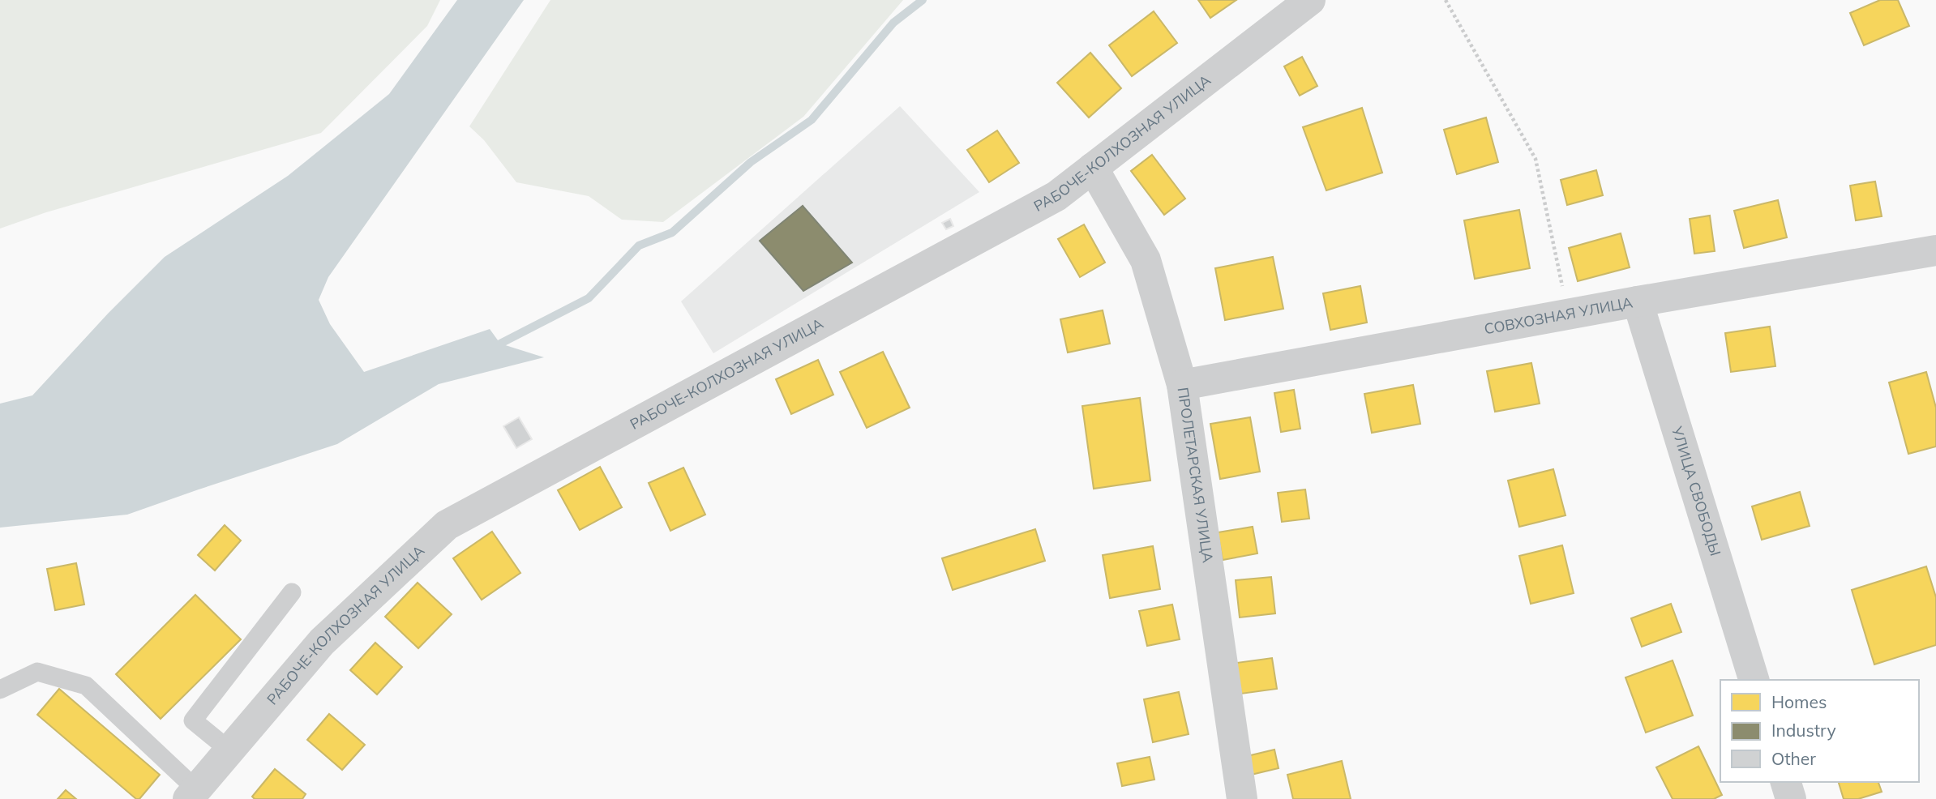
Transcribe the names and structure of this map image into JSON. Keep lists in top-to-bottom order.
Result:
{
  "streets": {
    "street": [
      "РАБОЧЕ-КОЛХОЗНАЯ УЛИЦА",
      "СОВХОЗНАЯ УЛИЦА",
      "ПРОЛЕТАРСКАЯ УЛИЦА",
      "УЛИЦА СВОБОДЫ"
    ]
  },
  "crossings": [
    ["РАБОЧЕ-КОЛХОЗНАЯ УЛИЦА", "ПРОЛЕТАРСКАЯ УЛИЦА"],
    ["СОВХОЗНАЯ УЛИЦА", "ПРОЛЕТАРСКАЯ УЛИЦА"],
    ["СОВХОЗНАЯ УЛИЦА", "УЛИЦА СВОБОДЫ"]
  ],
  "legend": ["Homes", "Industry", "Other"]
}
